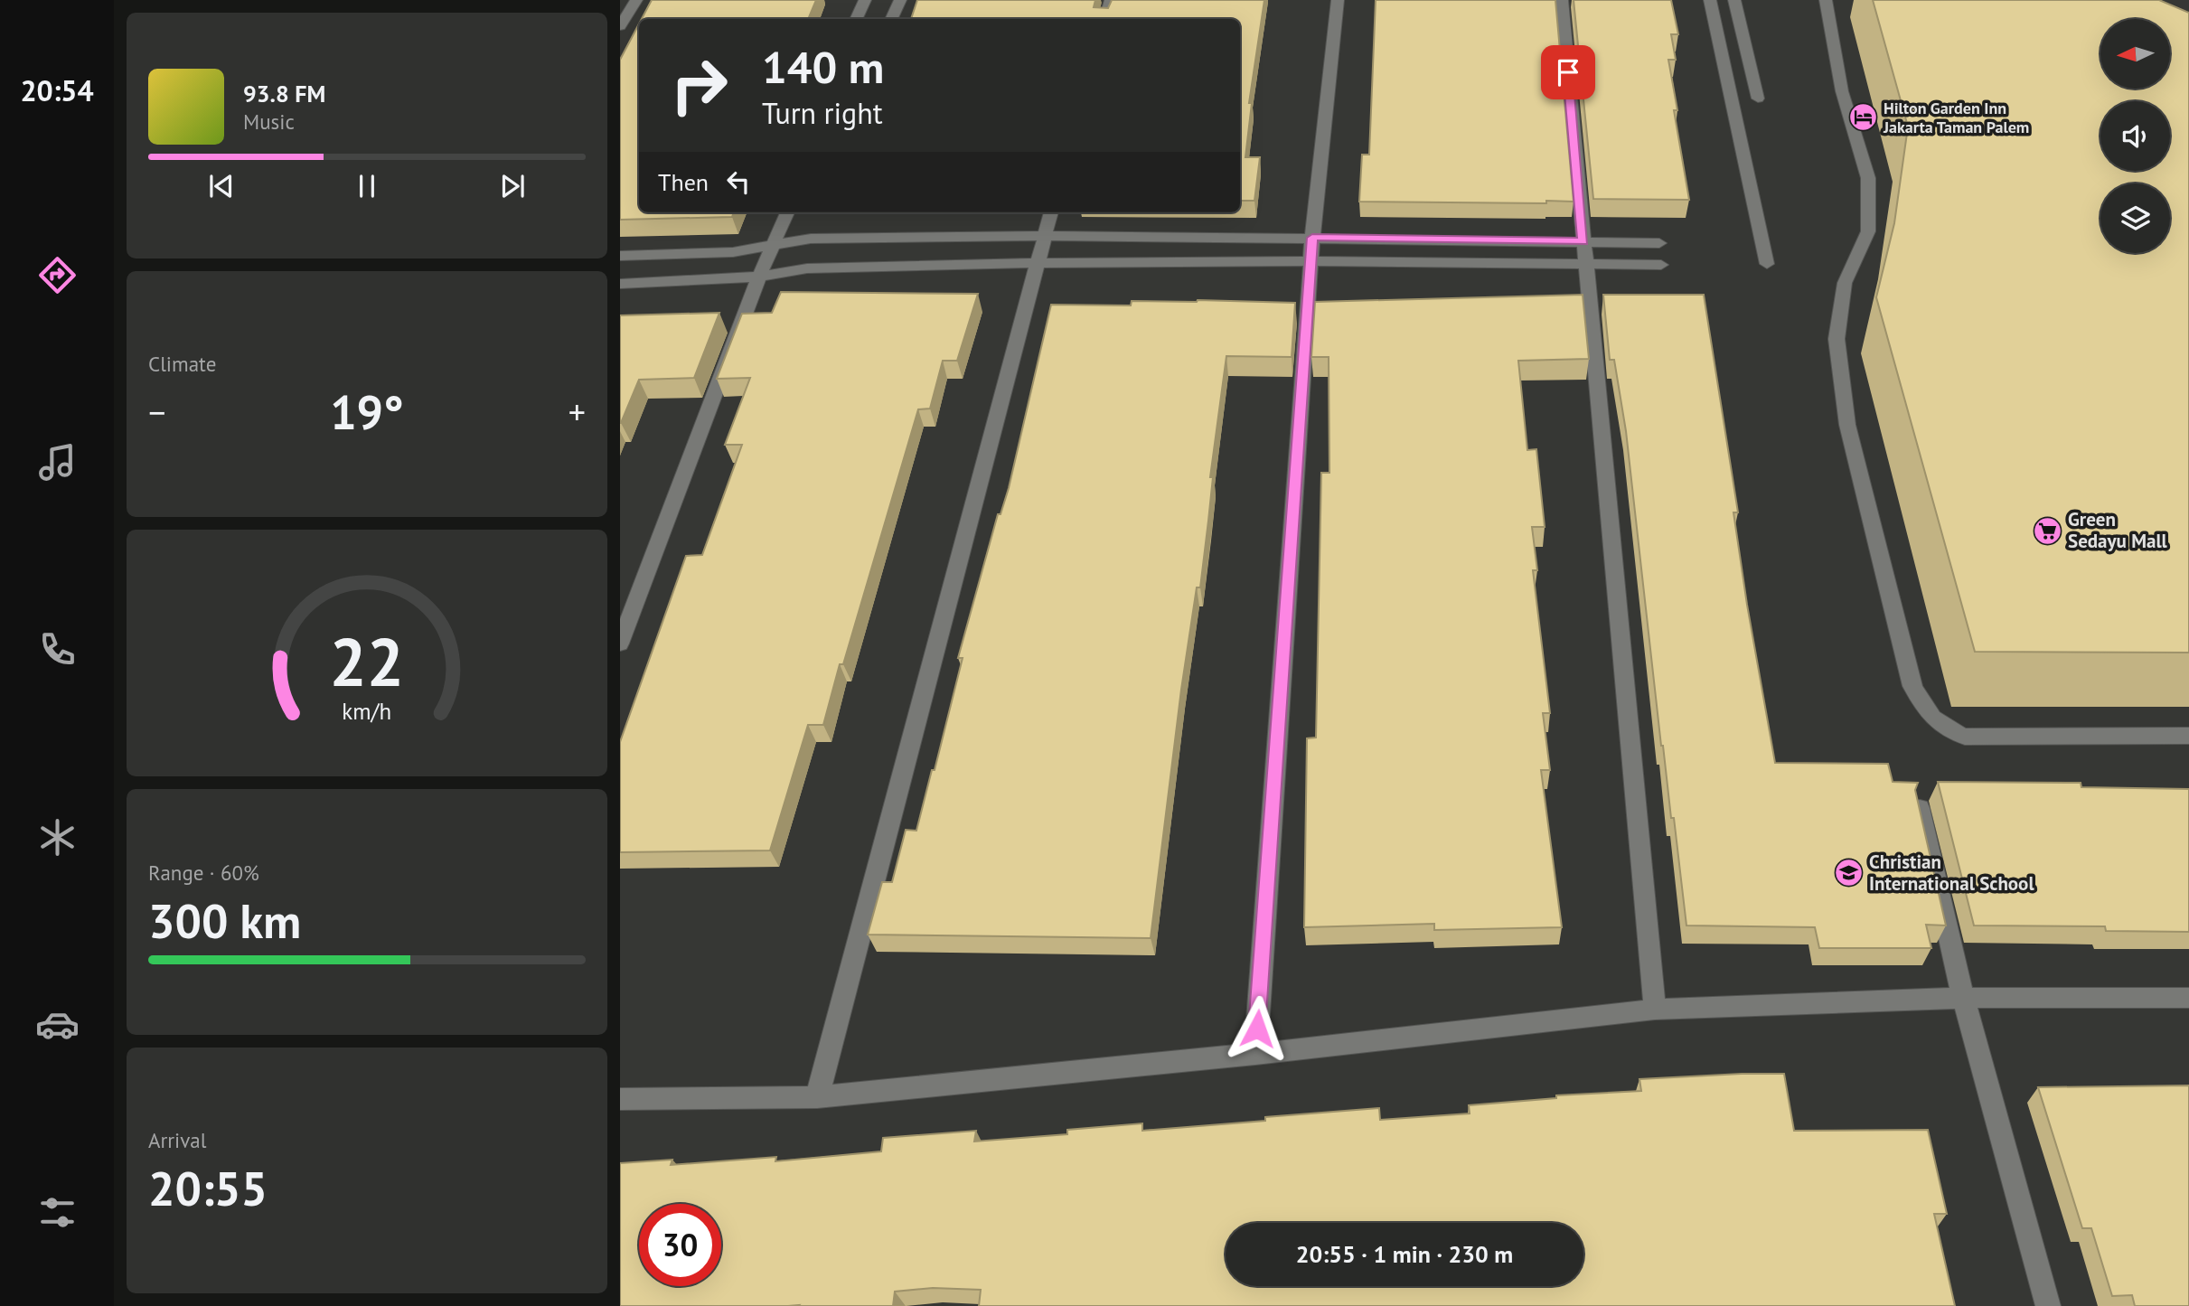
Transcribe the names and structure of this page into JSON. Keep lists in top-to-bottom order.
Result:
{
  "places": {
    "hotel": ["Hilton Garden Inn Jakarta Taman Palem"],
    "supermarket": ["Green Sedayu Mall"],
    "school or university": ["Christian International School"]
  },
  "north": "left",
  "page": {
    "tabs": "20:54",
    "turn": ["140 m", "Turn right"],
    "song": ["93.8 FM", "Music"],
    "then": "Then",
    "tile": [
      "Climate",
      ["Range · 60%", "300 km"],
      ["Arrival", "20:55"]
    ],
    "heat": ["−", "19°", "+"],
    "limit": "30",
    "trip": "20:55 · 1 min · 230 m",
    "gauge": ["22", "km/h"]
  }
}
